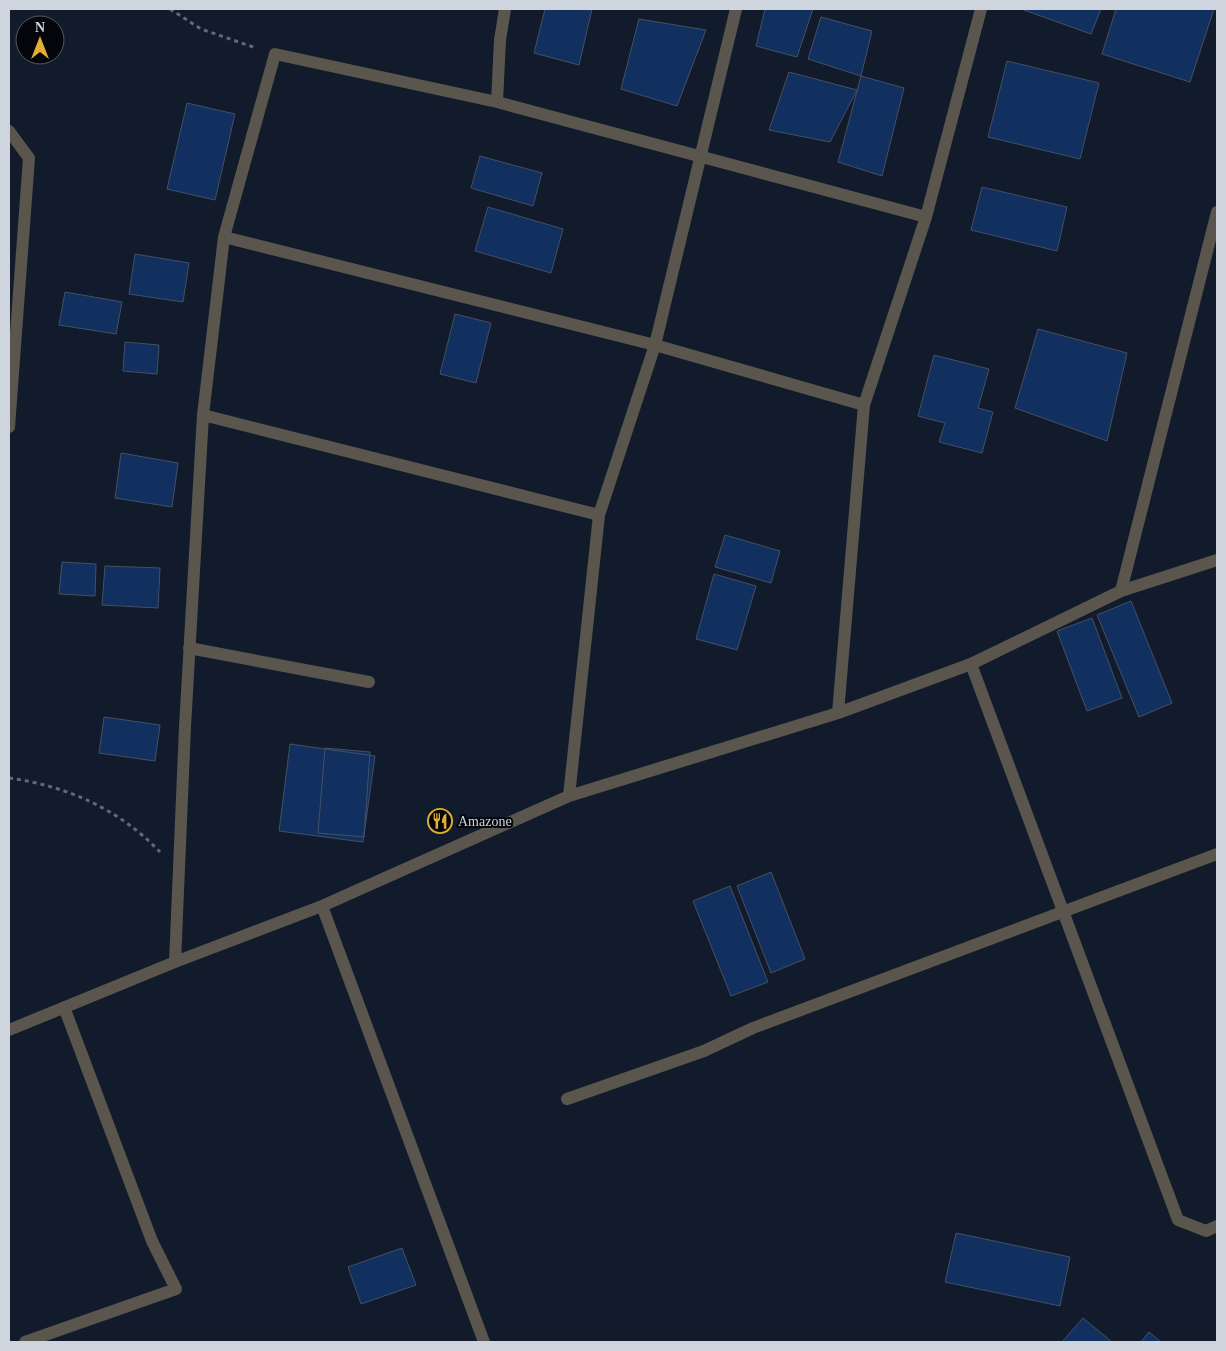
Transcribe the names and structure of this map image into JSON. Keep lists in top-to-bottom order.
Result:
{
  "places": {
    "restaurant": ["Amazone"]
  },
  "north": "top"
}
